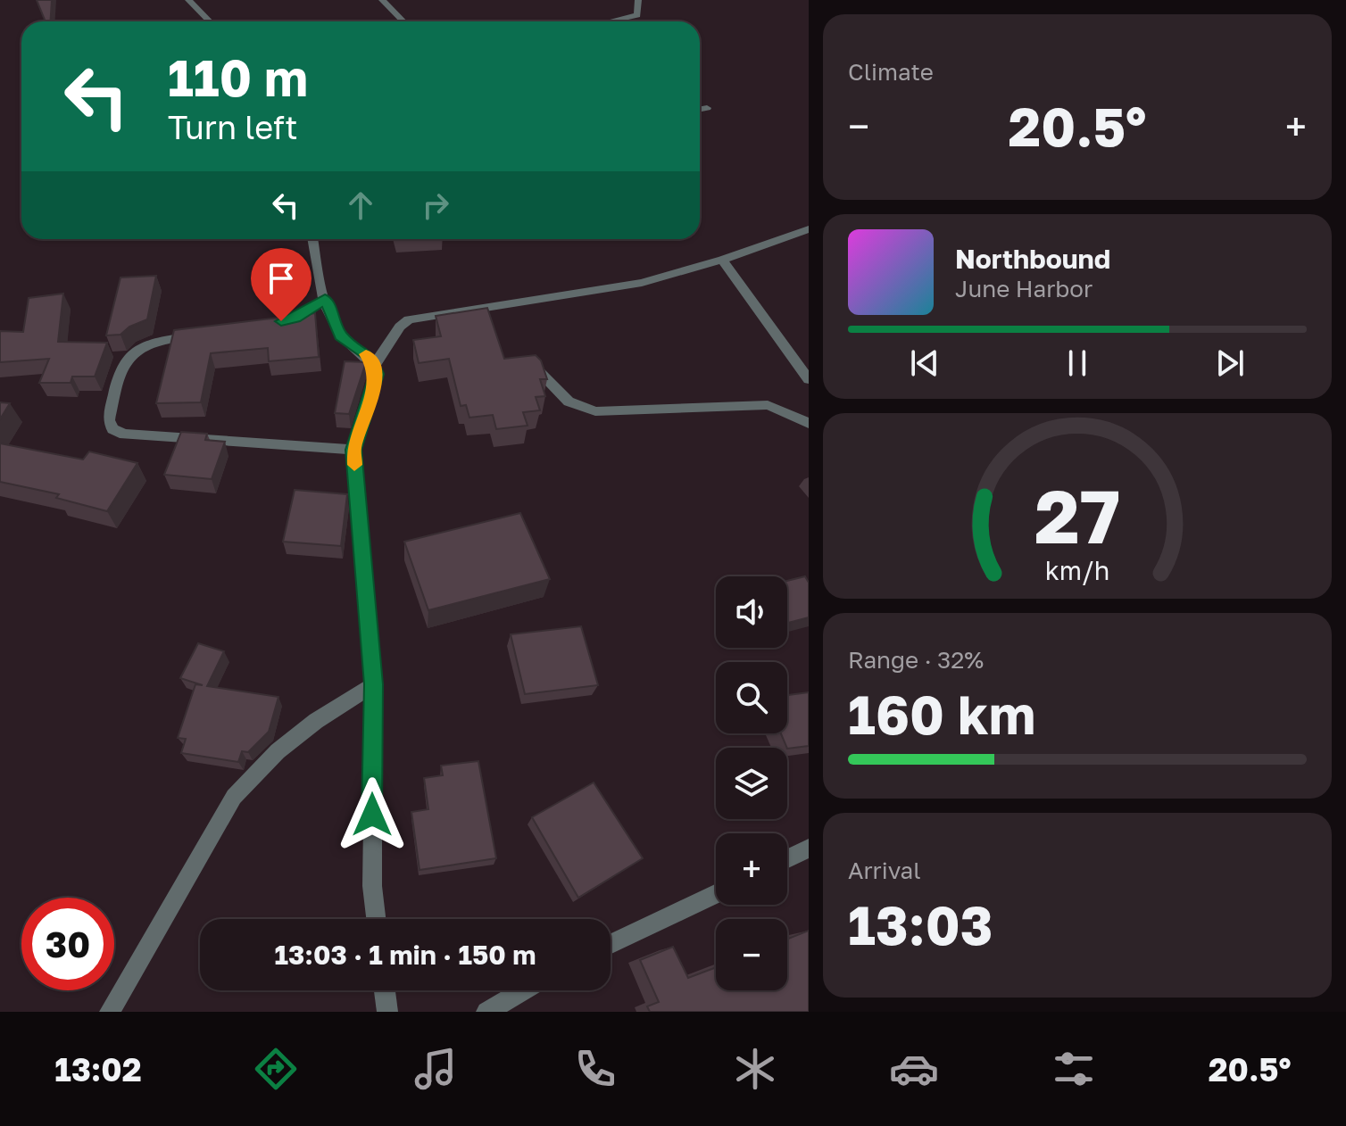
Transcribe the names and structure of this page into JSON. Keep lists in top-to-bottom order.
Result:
{
  "page": {
    "tile": [
      "Climate",
      ["Range · 32%", "160 km"],
      ["Arrival", "13:03"]
    ],
    "turn": ["110 m", "Turn left"],
    "heat": ["−", "20.5°", "+"],
    "song": ["Northbound", "June Harbor"],
    "map_buttons": ["+", "−"],
    "limit": "30",
    "trip": "13:03 · 1 min · 150 m",
    "tabs": ["13:02", "20.5°"],
    "gauge": ["27", "km/h"]
  }
}
